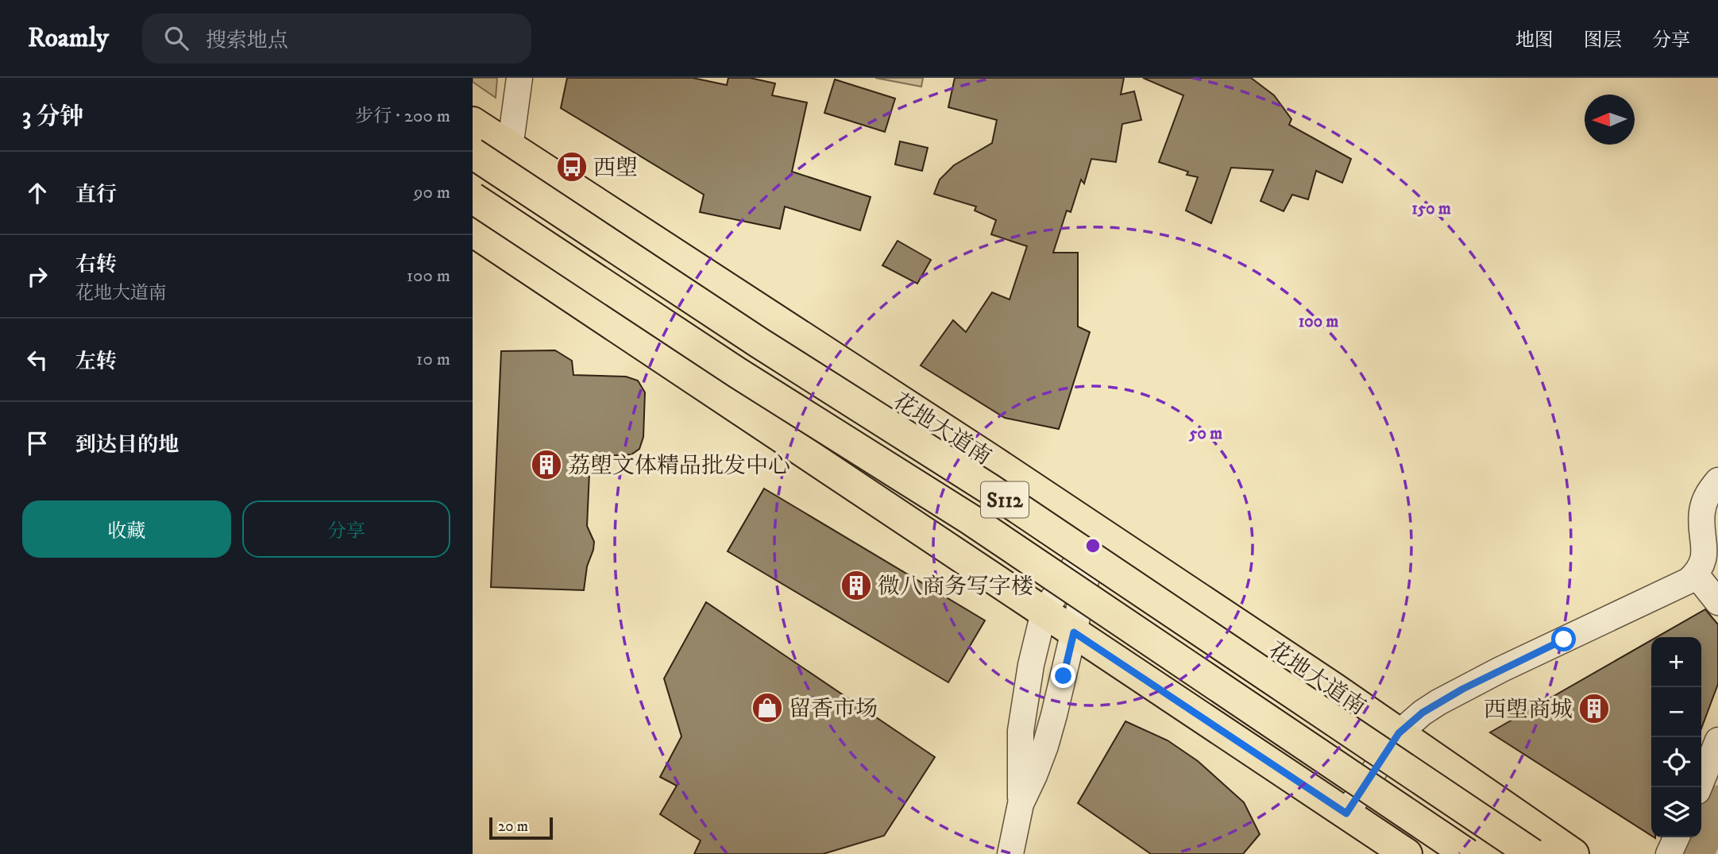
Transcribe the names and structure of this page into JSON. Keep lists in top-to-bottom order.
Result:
{
  "streets": {
    "main road": ["花地大道南", "S112"]
  },
  "places": {
    "bus stop": ["西塱"],
    "building": ["荔塱文体精品批发中心", "微八商务写字楼", "西塱商城"],
    "shop": ["留香市场"]
  },
  "scale_bar": "20 m",
  "north": "left",
  "page": {
    "header": "Roamly",
    "search": "搜索地点",
    "nav": ["地图", "图层", "分享"],
    "heading": ["3 分钟", "步行 · 200 m"],
    "list": [
      ["直行", "90 m"],
      ["右转", "花地大道南", "100 m"],
      ["左转", "10 m"],
      "到达目的地"
    ],
    "buttons": ["收藏", "分享"],
    "map_buttons": ["+", "−"],
    "scale": "20 m"
  },
  "rings": ["150 m", "100 m", "50 m"]
}
